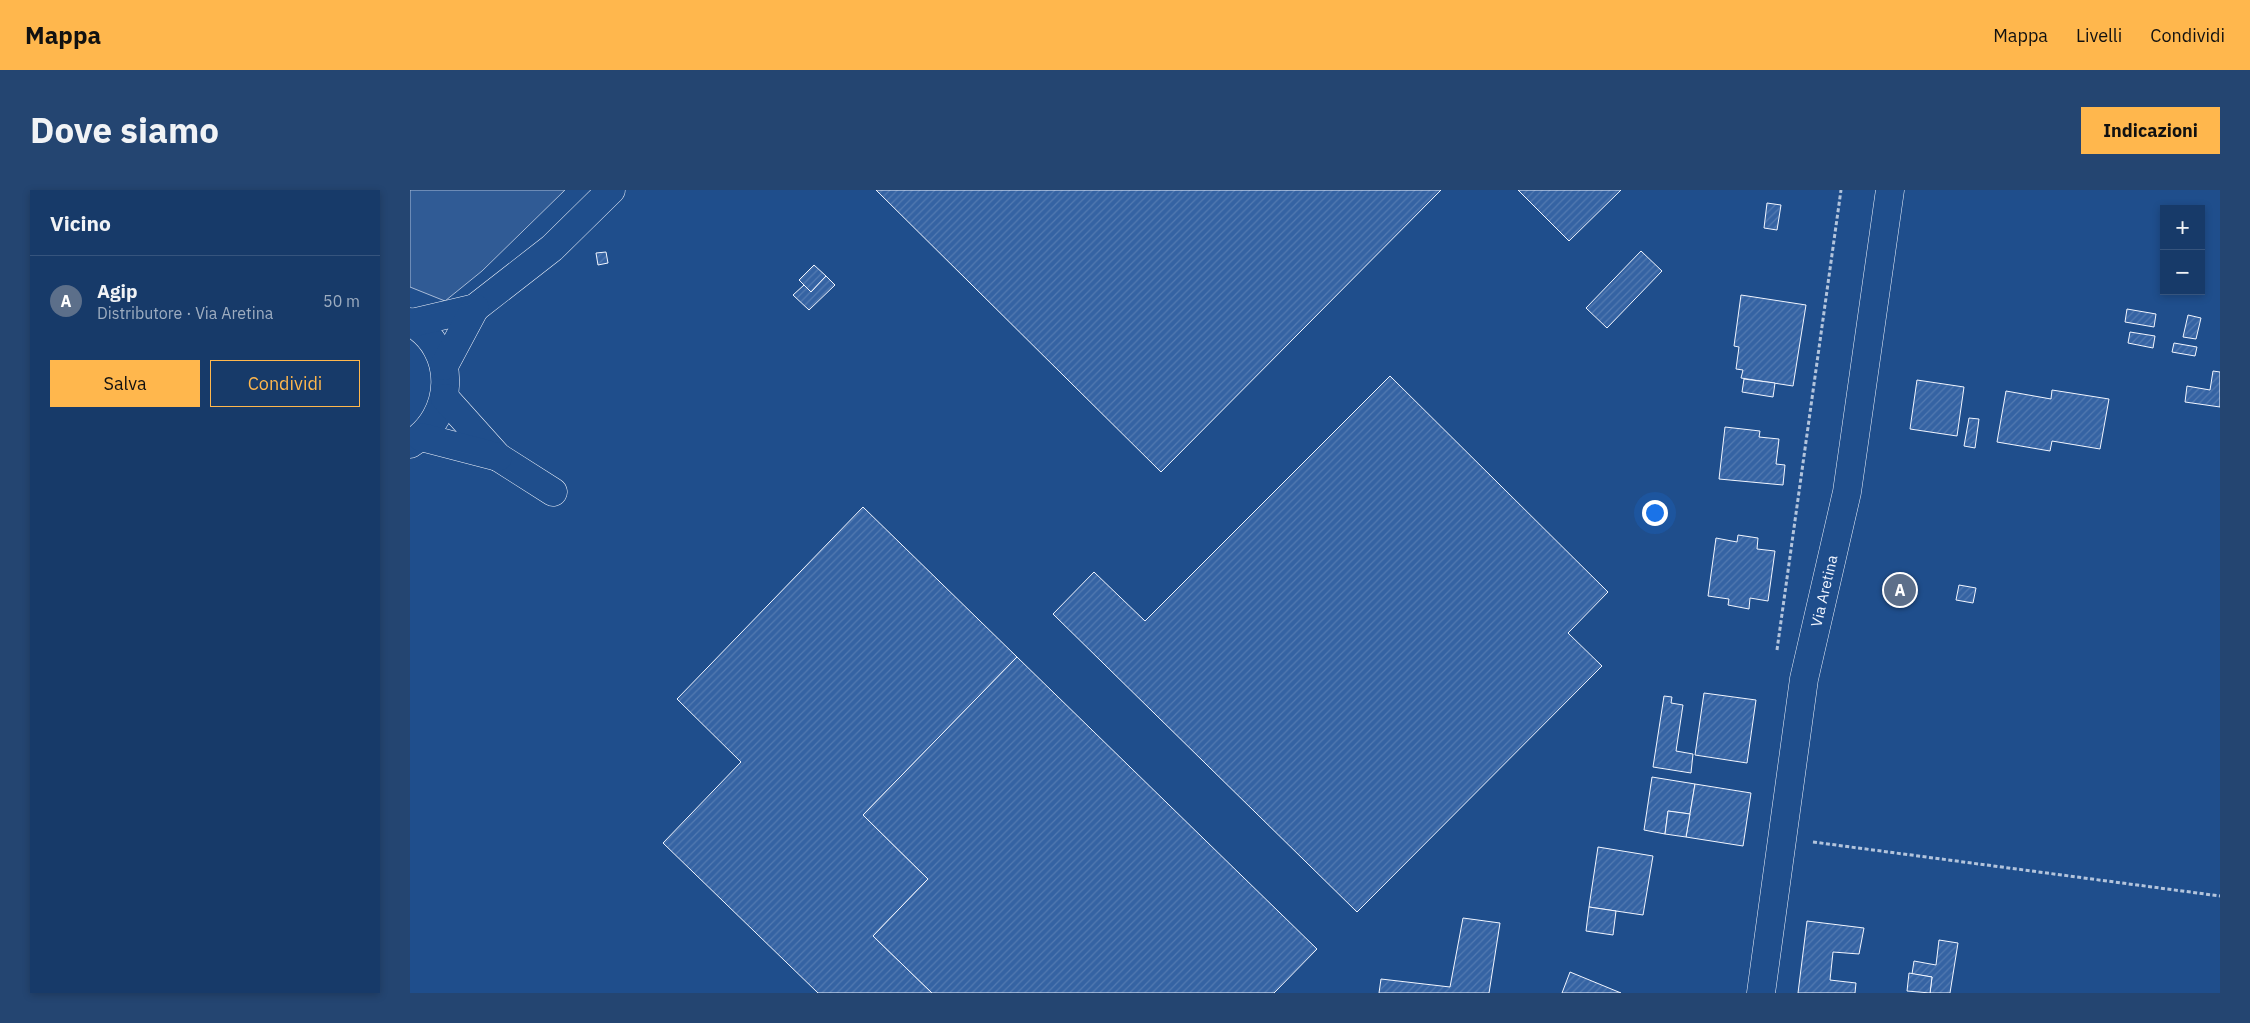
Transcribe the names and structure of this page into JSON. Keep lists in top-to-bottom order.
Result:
{
  "streets": {
    "street": ["Via Aretina"]
  },
  "page": {
    "header": "Mappa",
    "nav": ["Mappa", "Livelli", "Condividi"],
    "title": "Dove siamo",
    "buttons": [
      "Indicazioni",
      ["Salva", "Condividi"]
    ],
    "heading": "Vicino",
    "map_buttons": ["+", "−"],
    "list": [
      {
        "mark": "A",
        "name": "Agip",
        "note": "Distributore · Via Aretina",
        "value": "50 m"
      }
    ],
    "pins": "A"
  }
}
